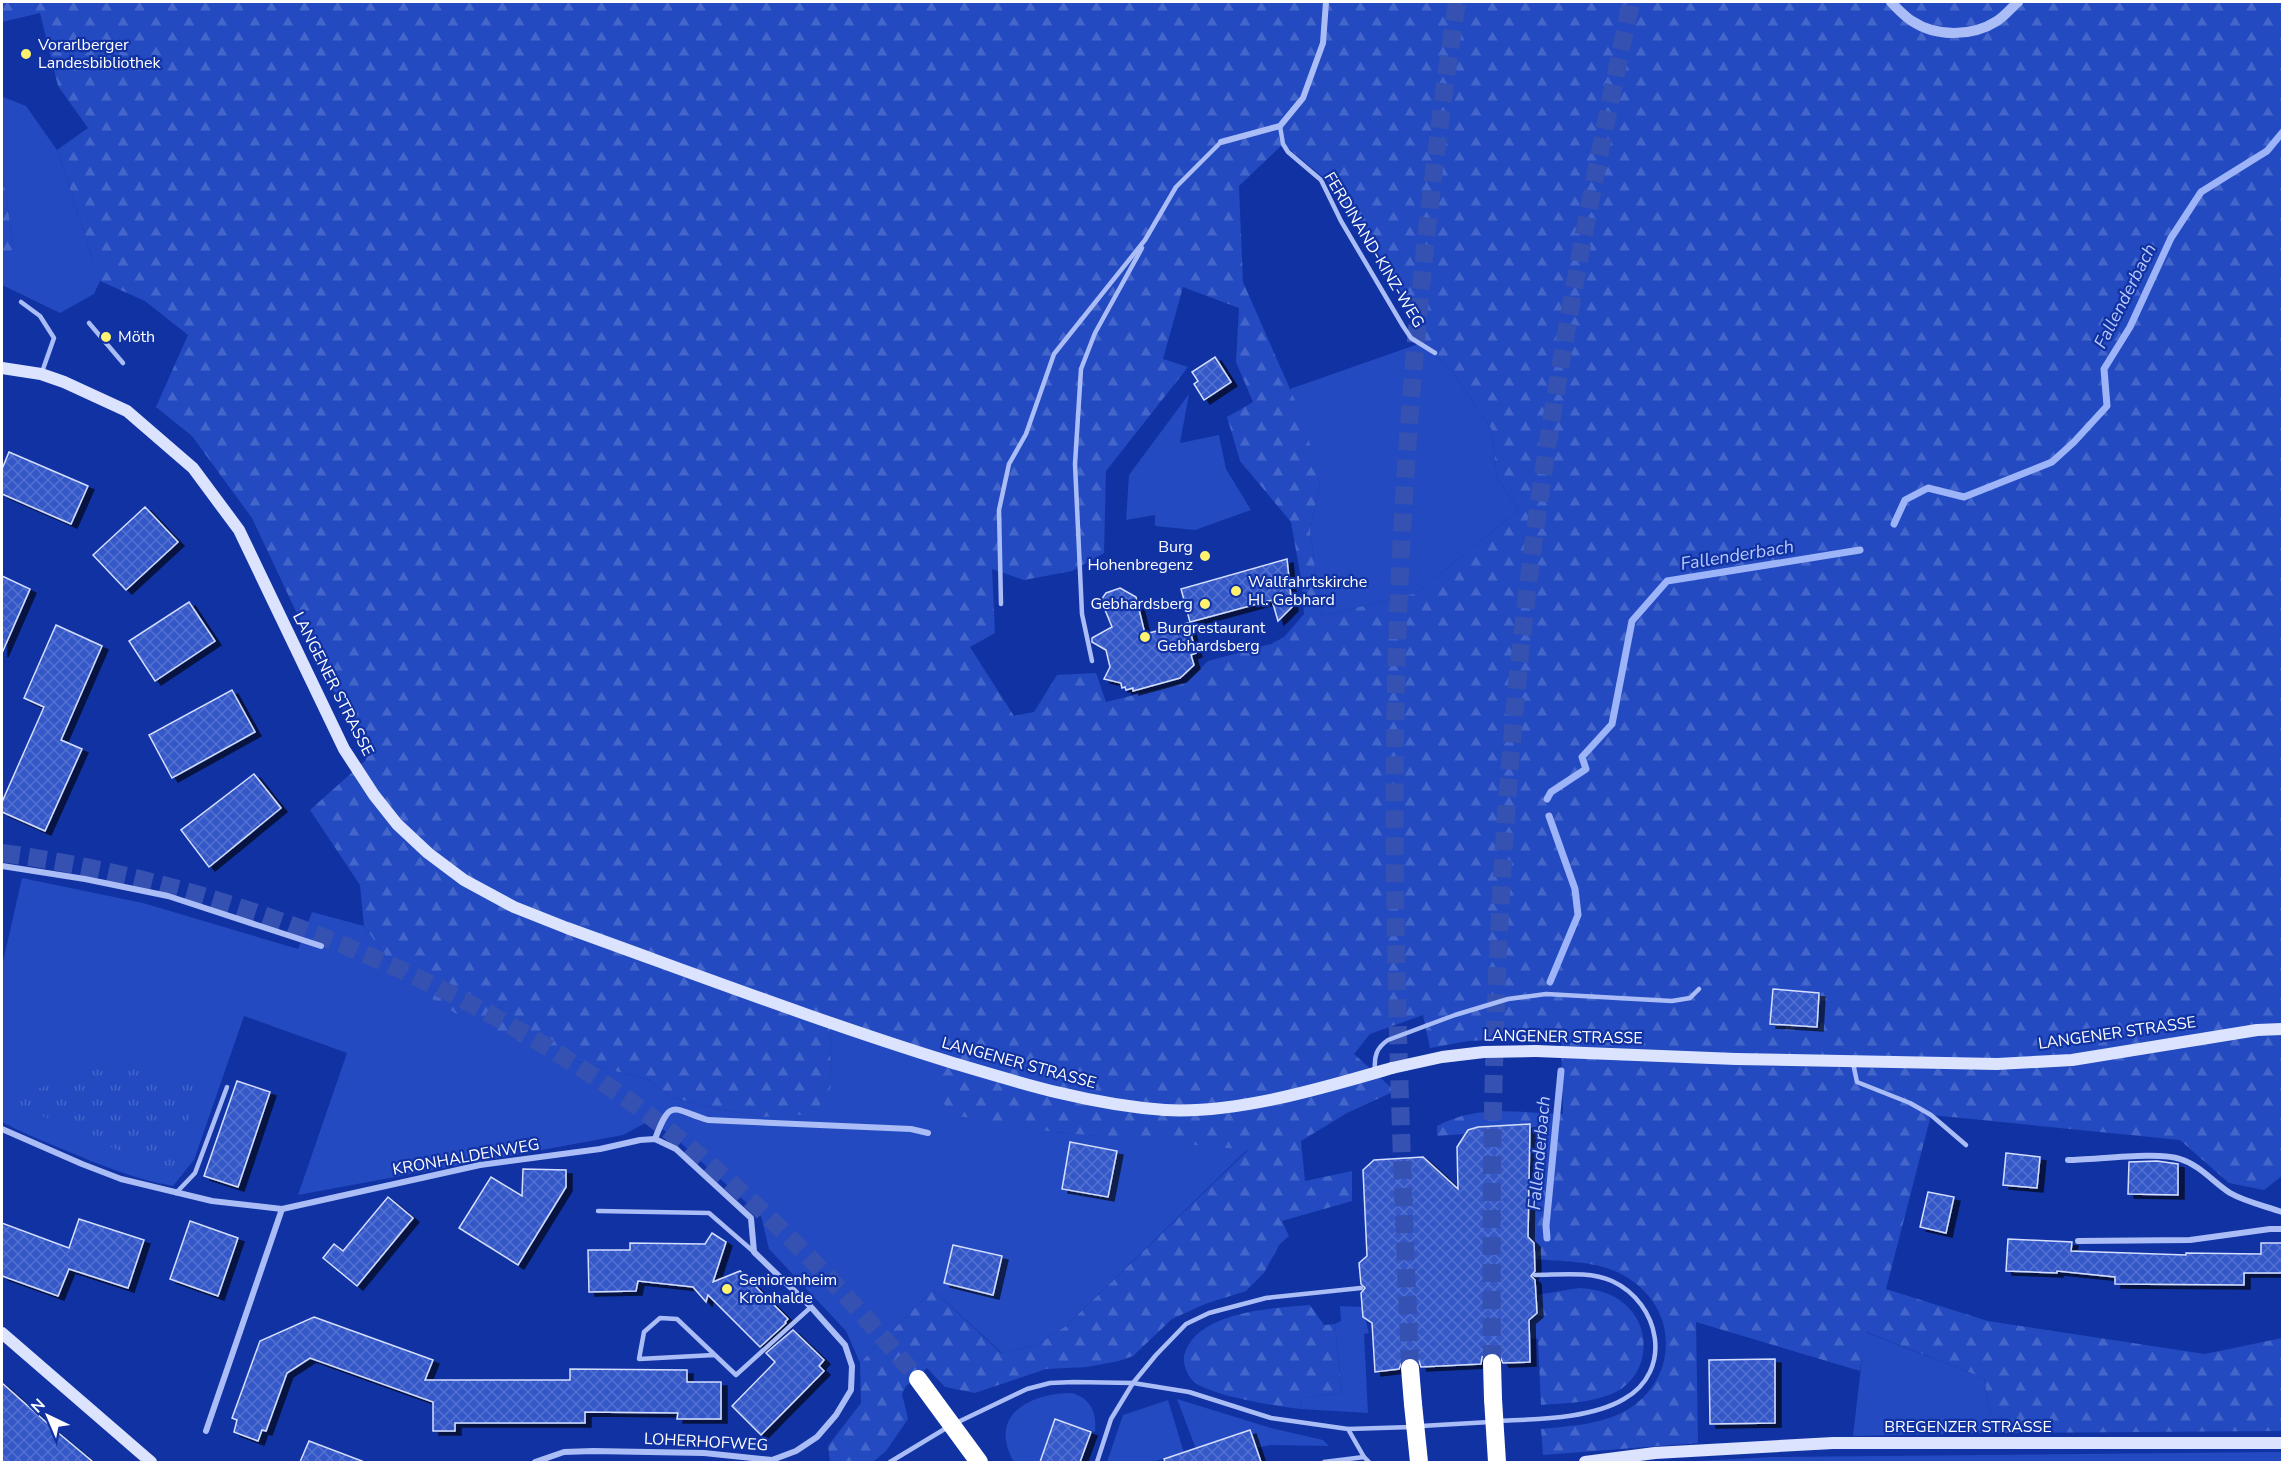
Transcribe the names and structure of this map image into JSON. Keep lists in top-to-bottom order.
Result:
{
  "streets": {
    "main road": ["LANGENER STRASSE", "BREGENZER STRASSE"],
    "street": ["KRONHALDENWEG", "LOHERHOFWEG"],
    "lane": ["FERDINAND-KINZ-WEG"]
  },
  "water": ["Fallenderbach"],
  "places": [
    "Vorarlberger Landesbibliothek",
    "Möth",
    "Burg Hohenbregenz",
    "Wallfahrtskirche Hl. Gebhard",
    "Gebhardsberg",
    "Burgrestaurant Gebhardsberg",
    "Seniorenheim Kronhalde"
  ],
  "north": "top left"
}
